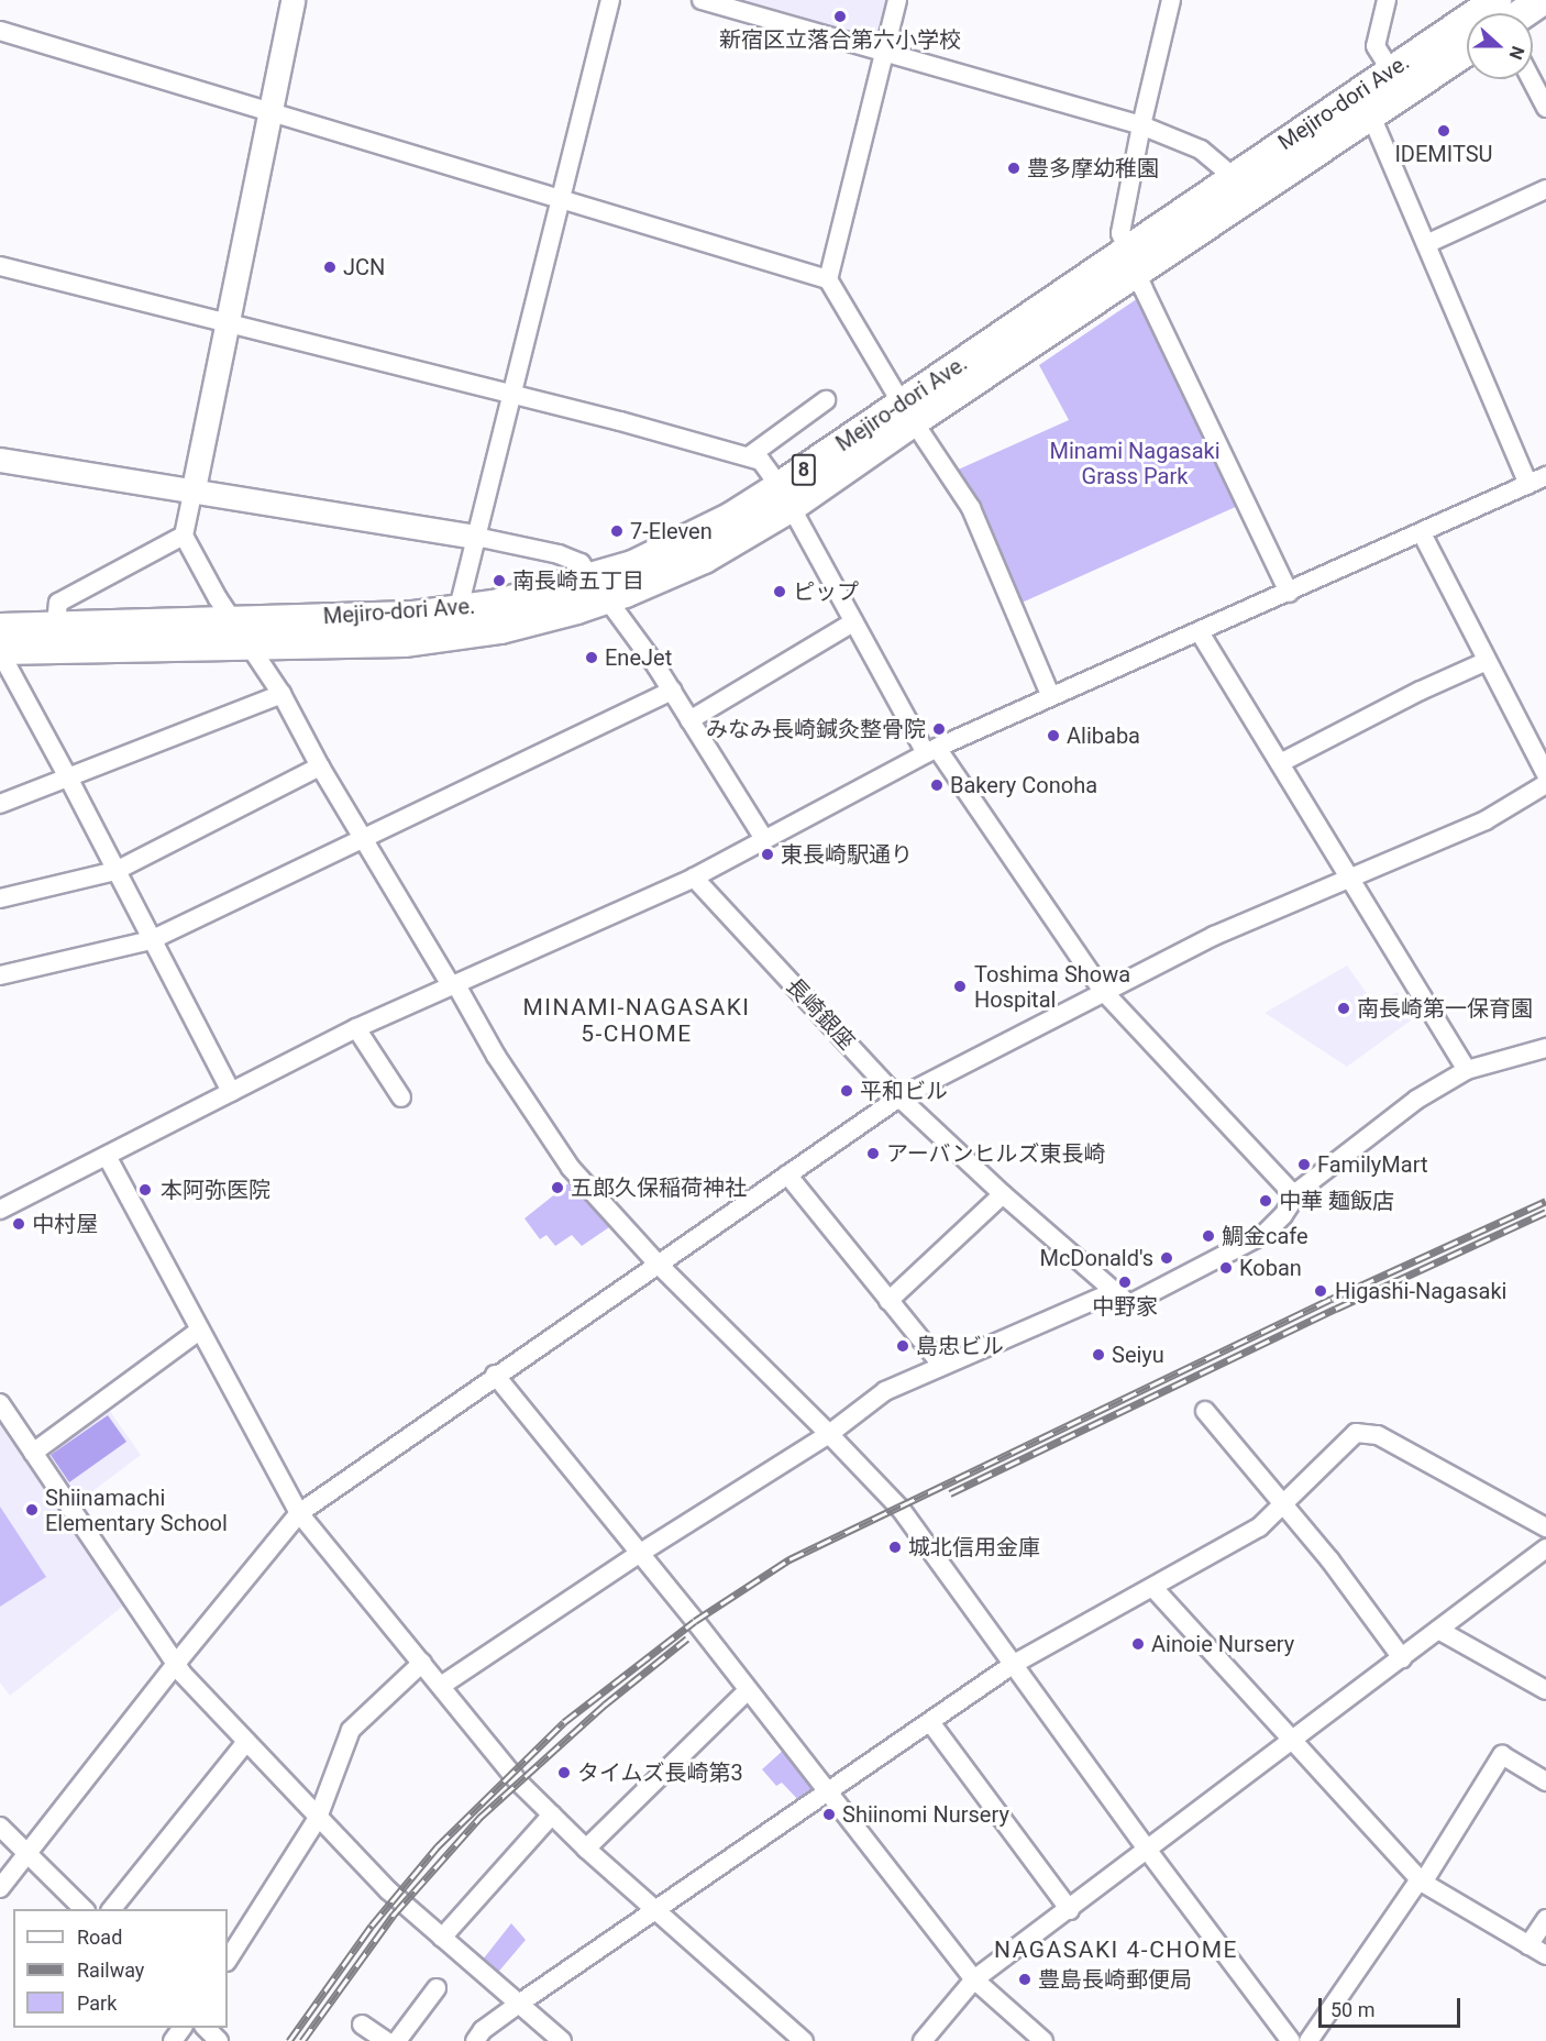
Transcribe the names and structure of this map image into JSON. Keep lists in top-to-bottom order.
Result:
{
  "streets": {
    "main road": ["Mejiro-dori Ave.", "8"],
    "street": ["長崎銀座"]
  },
  "districts": ["MINAMI-NAGASAKI 5-CHOME", "NAGASAKI 4-CHOME"],
  "parks": ["Minami Nagasaki Grass Park"],
  "places": [
    "新宿区立落合第六小学校",
    "IDEMITSU",
    "豊多摩幼稚園",
    "JCN",
    "7-Eleven",
    "南長崎五丁目",
    "ピップ",
    "EneJet",
    "みなみ長崎鍼灸整骨院",
    "Alibaba",
    "Bakery Conoha",
    "東長崎駅通り",
    "Toshima Showa Hospital",
    "南長崎第一保育園",
    "平和ビル",
    "アーバンヒルズ東長崎",
    "FamilyMart",
    "五郎久保稲荷神社",
    "本阿弥医院",
    "中華 麺飯店",
    "中村屋",
    "鯛金cafe",
    "McDonald's",
    "Koban",
    "中野家",
    "Higashi-Nagasaki",
    "島忠ビル",
    "Seiyu",
    "Shiinamachi Elementary School",
    "城北信用金庫",
    "Ainoie Nursery",
    "タイムズ長崎第3",
    "Shiinomi Nursery",
    "豊島長崎郵便局"
  ],
  "legend": ["Road", "Railway", "Park"],
  "scale_bar": "50 m",
  "north": "right"
}
